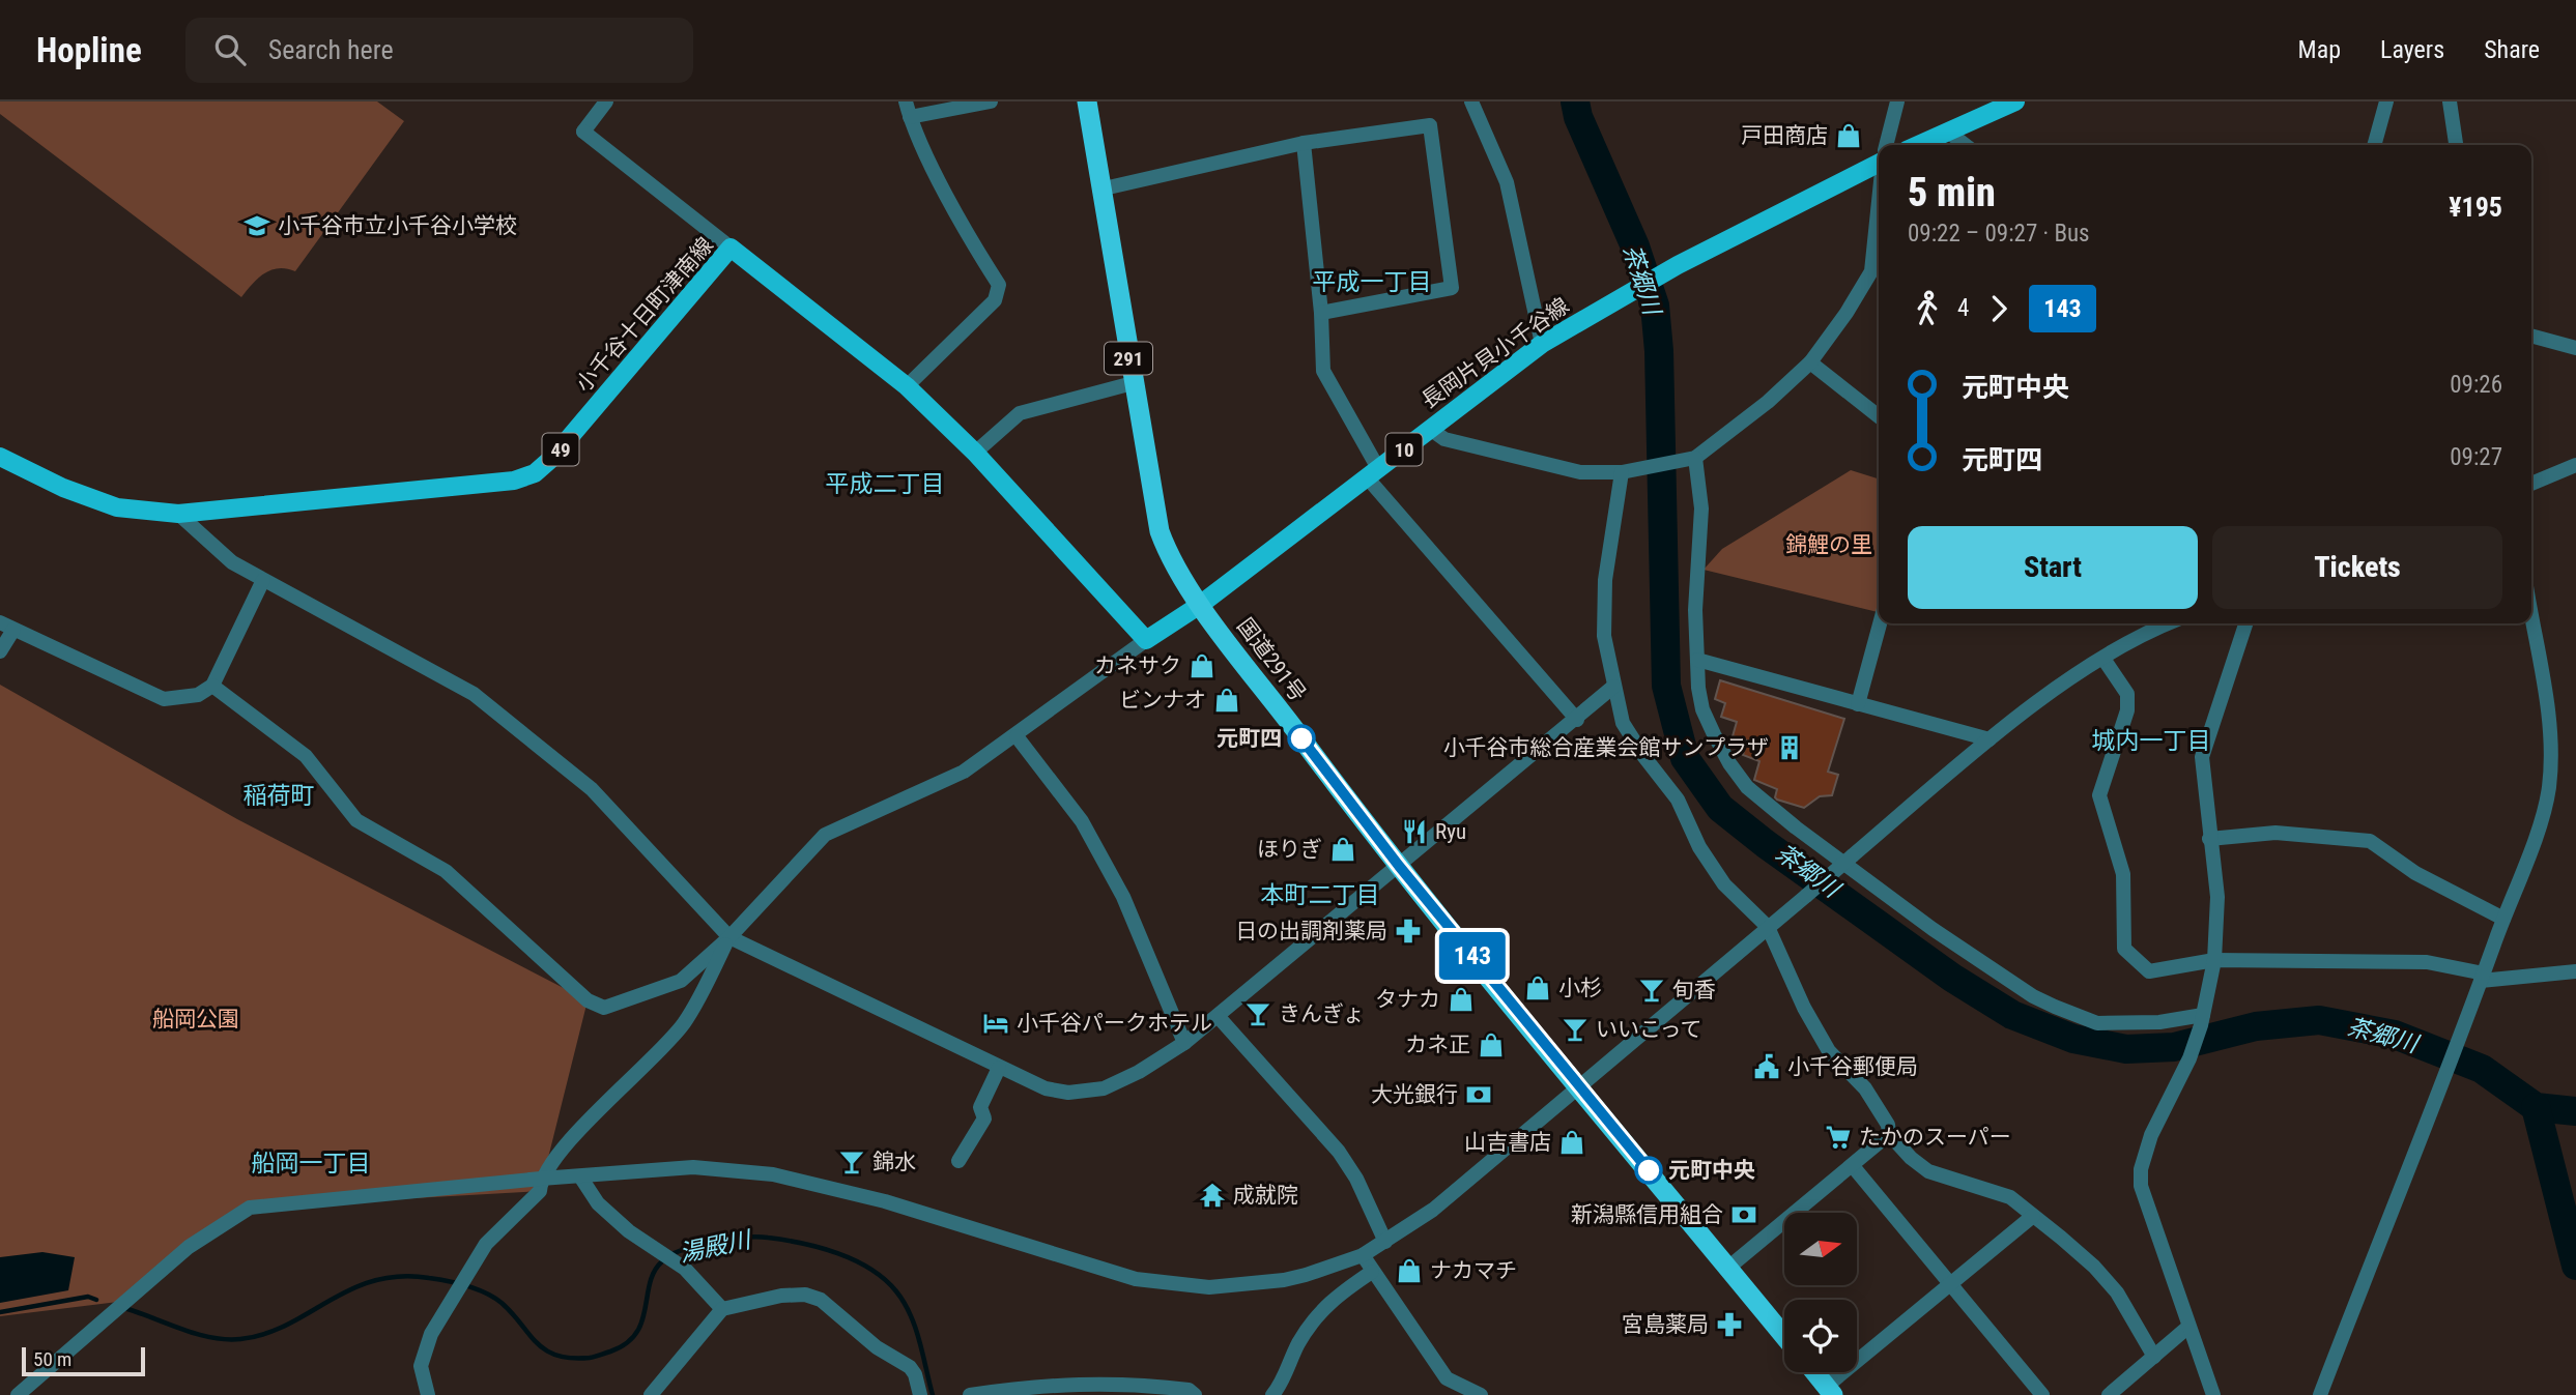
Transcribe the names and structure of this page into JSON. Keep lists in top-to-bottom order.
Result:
{
  "streets": {
    "highway": ["291", "国道291号"],
    "main road": [
      "小千谷十日町津南線",
      "長岡片貝小千谷線",
      "49",
      "10"
    ]
  },
  "crossings": [
    ["長岡片貝小千谷線", "国道291号"]
  ],
  "districts": [
    "平成一丁目",
    "平成二丁目",
    "城内一丁目",
    "稲荷町",
    "本町二丁目",
    "船岡一丁目"
  ],
  "water": ["茶郷川", "湯殿川"],
  "parks": ["錦鯉の里", "船岡公園"],
  "places": {
    "shop": [
      "戸田商店",
      "カネサク",
      "ビンナオ",
      "ほりぎ",
      "小杉",
      "タナカ",
      "カネ正",
      "山吉書店",
      "ナカマチ"
    ],
    "school or university": ["小千谷市立小千谷小学校"],
    "other": ["元町四", "元町中央"],
    "building": ["小千谷市総合産業会館サンプラザ"],
    "restaurant": ["Ryu"],
    "pharmacy": ["日の出調剤薬局", "宮島薬局"],
    "bar": [
      "旬香",
      "きんぎょ",
      "いいこって",
      "錦水"
    ],
    "hotel": ["小千谷パークホテル"],
    "public building": ["小千谷郵便局"],
    "bank": ["大光銀行", "新潟縣信用組合"],
    "supermarket": ["たかのスーパー"],
    "temple": ["成就院"]
  },
  "lines": ["bus line 143"],
  "scale_bar": "50 m",
  "north": "right",
  "page": {
    "header": "Hopline",
    "search": "Search here",
    "nav": ["Map", "Layers", "Share"],
    "on_map": "143",
    "heading": ["5 min", "09:22 – 09:27 · Bus", "¥195"],
    "legs": ["4", "143"],
    "list": [
      {
        "name": "元町中央",
        "value": "09:26"
      },
      {
        "name": "元町四",
        "value": "09:27"
      }
    ],
    "buttons": ["Start", "Tickets"],
    "scale": "50 m"
  }
}
